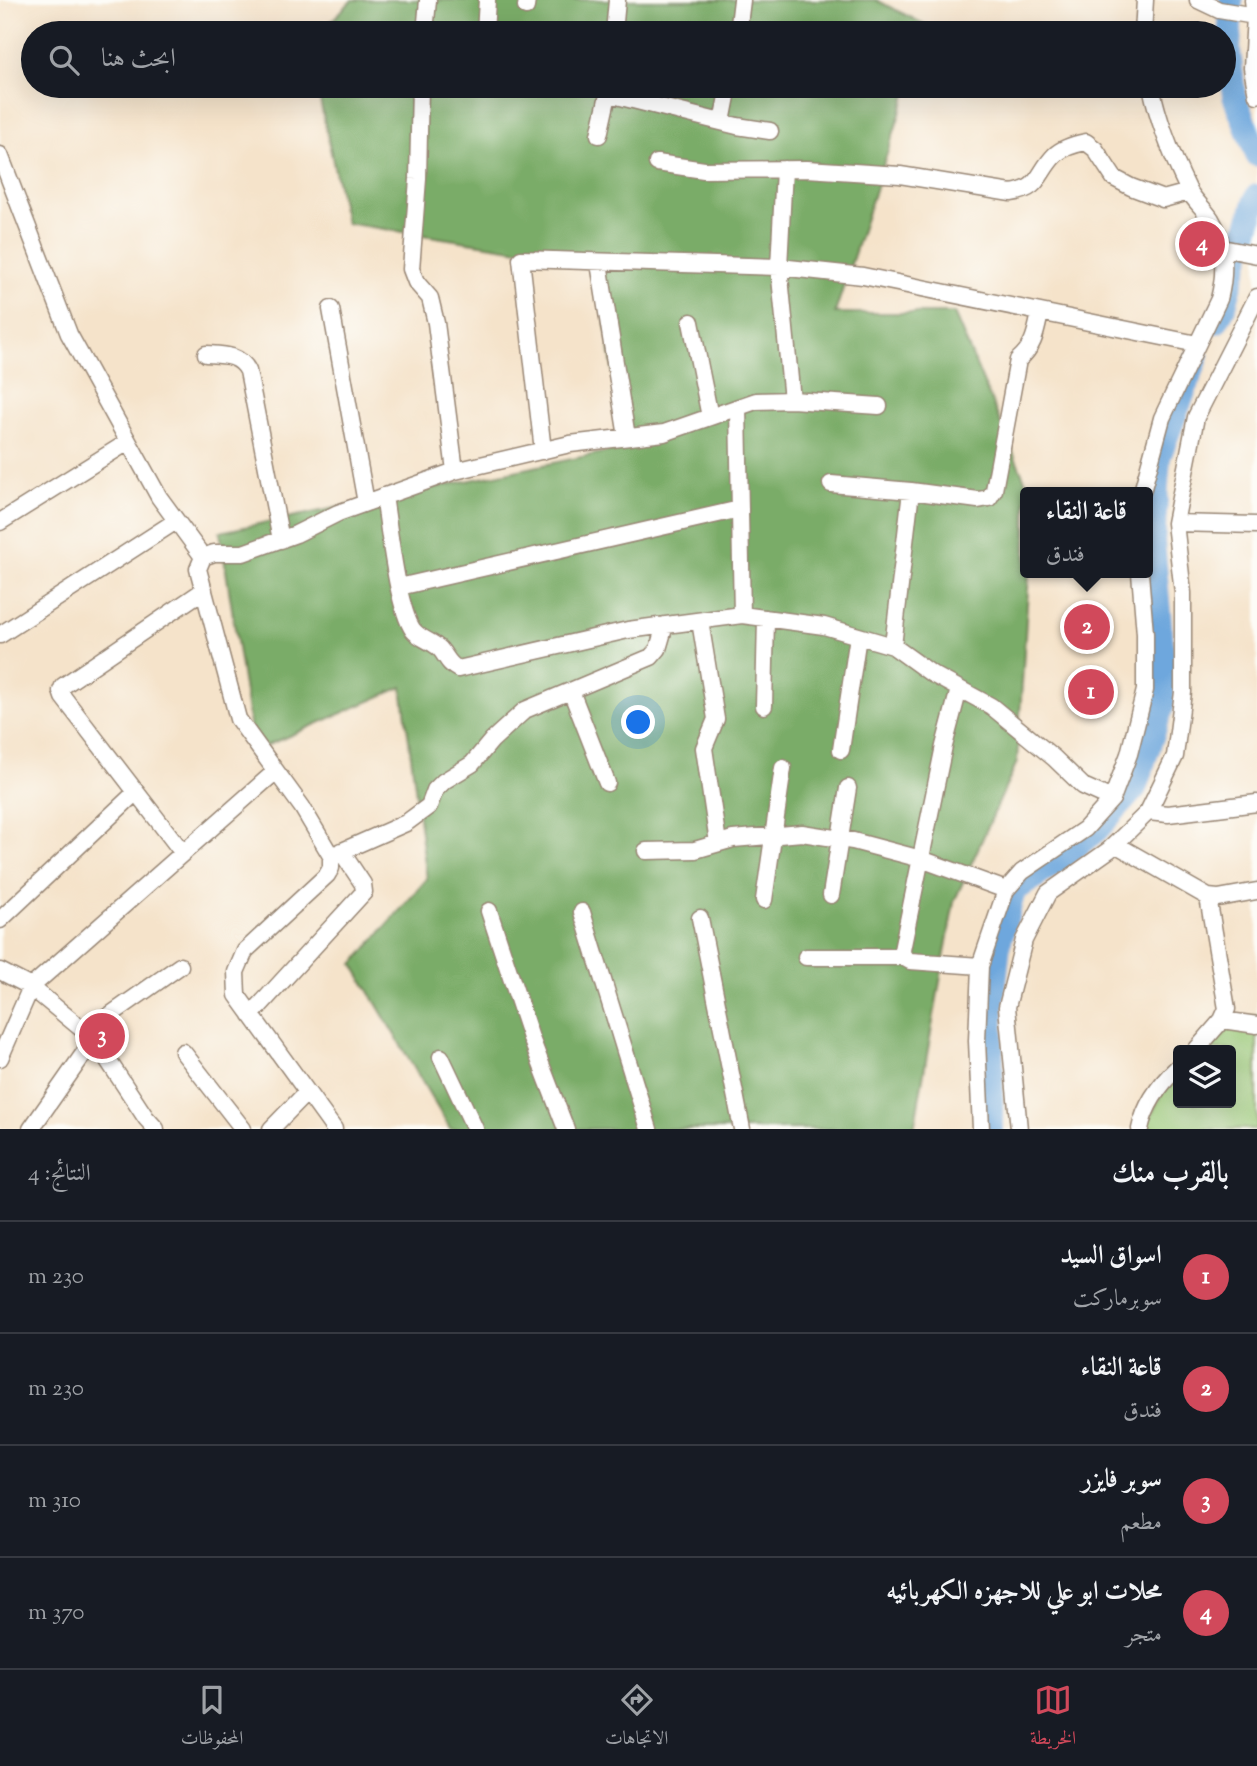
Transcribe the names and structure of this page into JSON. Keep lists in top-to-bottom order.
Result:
{
  "page": {
    "search": "ابحث هنا",
    "pins": [
      "4",
      "2",
      "1",
      "3"
    ],
    "popup": ["قاعة النقاء", "فندق"],
    "heading": ["بالقرب منك", "النتائج: 4"],
    "list": [
      {
        "mark": "1",
        "name": "اسواق السيد",
        "note": "سوبرماركت",
        "value": "230 m"
      },
      {
        "mark": "2",
        "name": "قاعة النقاء",
        "note": "فندق",
        "value": "230 m"
      },
      {
        "mark": "3",
        "name": "سوبر فايزر",
        "note": "مطعم",
        "value": "310 m"
      },
      {
        "mark": "4",
        "name": "محلات ابو علي للاجهزه الكهربائيه",
        "note": "متجر",
        "value": "370 m"
      }
    ],
    "nav": ["الخريطة", "الاتجاهات", "المحفوظات"]
  }
}
